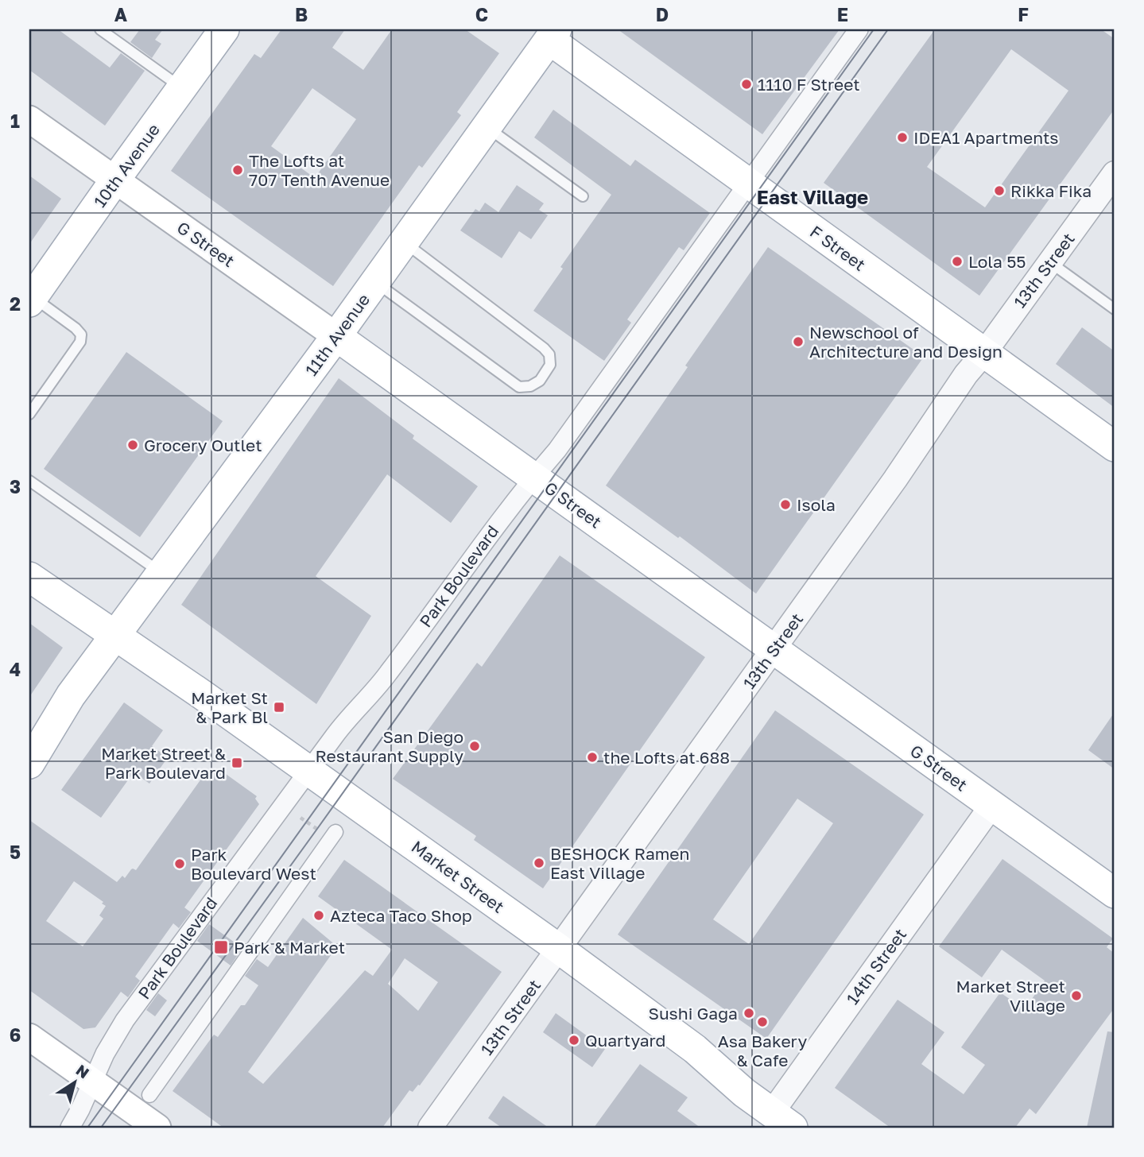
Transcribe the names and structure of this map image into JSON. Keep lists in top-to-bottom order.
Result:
{
  "streets": {
    "main road": [
      "10th Avenue",
      "G Street",
      "F Street",
      "11th Avenue",
      "Market Street"
    ],
    "street": ["13th Street", "Park Boulevard", "14th Street"]
  },
  "crossings": [
    ["10th Avenue", "G Street"],
    ["G Street", "13th Street"],
    ["G Street", "11th Avenue"],
    ["G Street", "Park Boulevard"],
    ["G Street", "14th Street"],
    ["F Street", "13th Street"],
    ["F Street", "11th Avenue"],
    ["F Street", "Park Boulevard"],
    ["13th Street", "Market Street"],
    ["11th Avenue", "Market Street"],
    ["Park Boulevard", "Market Street"],
    ["Market Street", "14th Street"]
  ],
  "districts": ["East Village"],
  "places": {
    "other": [
      "1110 F Street",
      "IDEA1 Apartments",
      "The Lofts at 707 Tenth Avenue",
      "Rikka Fika",
      "Lola 55",
      "Newschool of Architecture and Design",
      "Grocery Outlet",
      "Isola",
      "San Diego Restaurant Supply",
      "the Lofts at 688",
      "BESHOCK Ramen East Village",
      "Park Boulevard West",
      "Azteca Taco Shop",
      "Market Street Village",
      "Sushi Gaga",
      "Asa Bakery & Cafe",
      "Quartyard"
    ],
    "transit": ["Market St & Park Bl", "Market Street & Park Boulevard", "Park & Market"]
  },
  "north": "top right",
  "grid": {
    "columns": [
      "A",
      "B",
      "C",
      "D",
      "E",
      "F"
    ],
    "rows": [
      "1",
      "2",
      "3",
      "4",
      "5",
      "6"
    ]
  }
}
